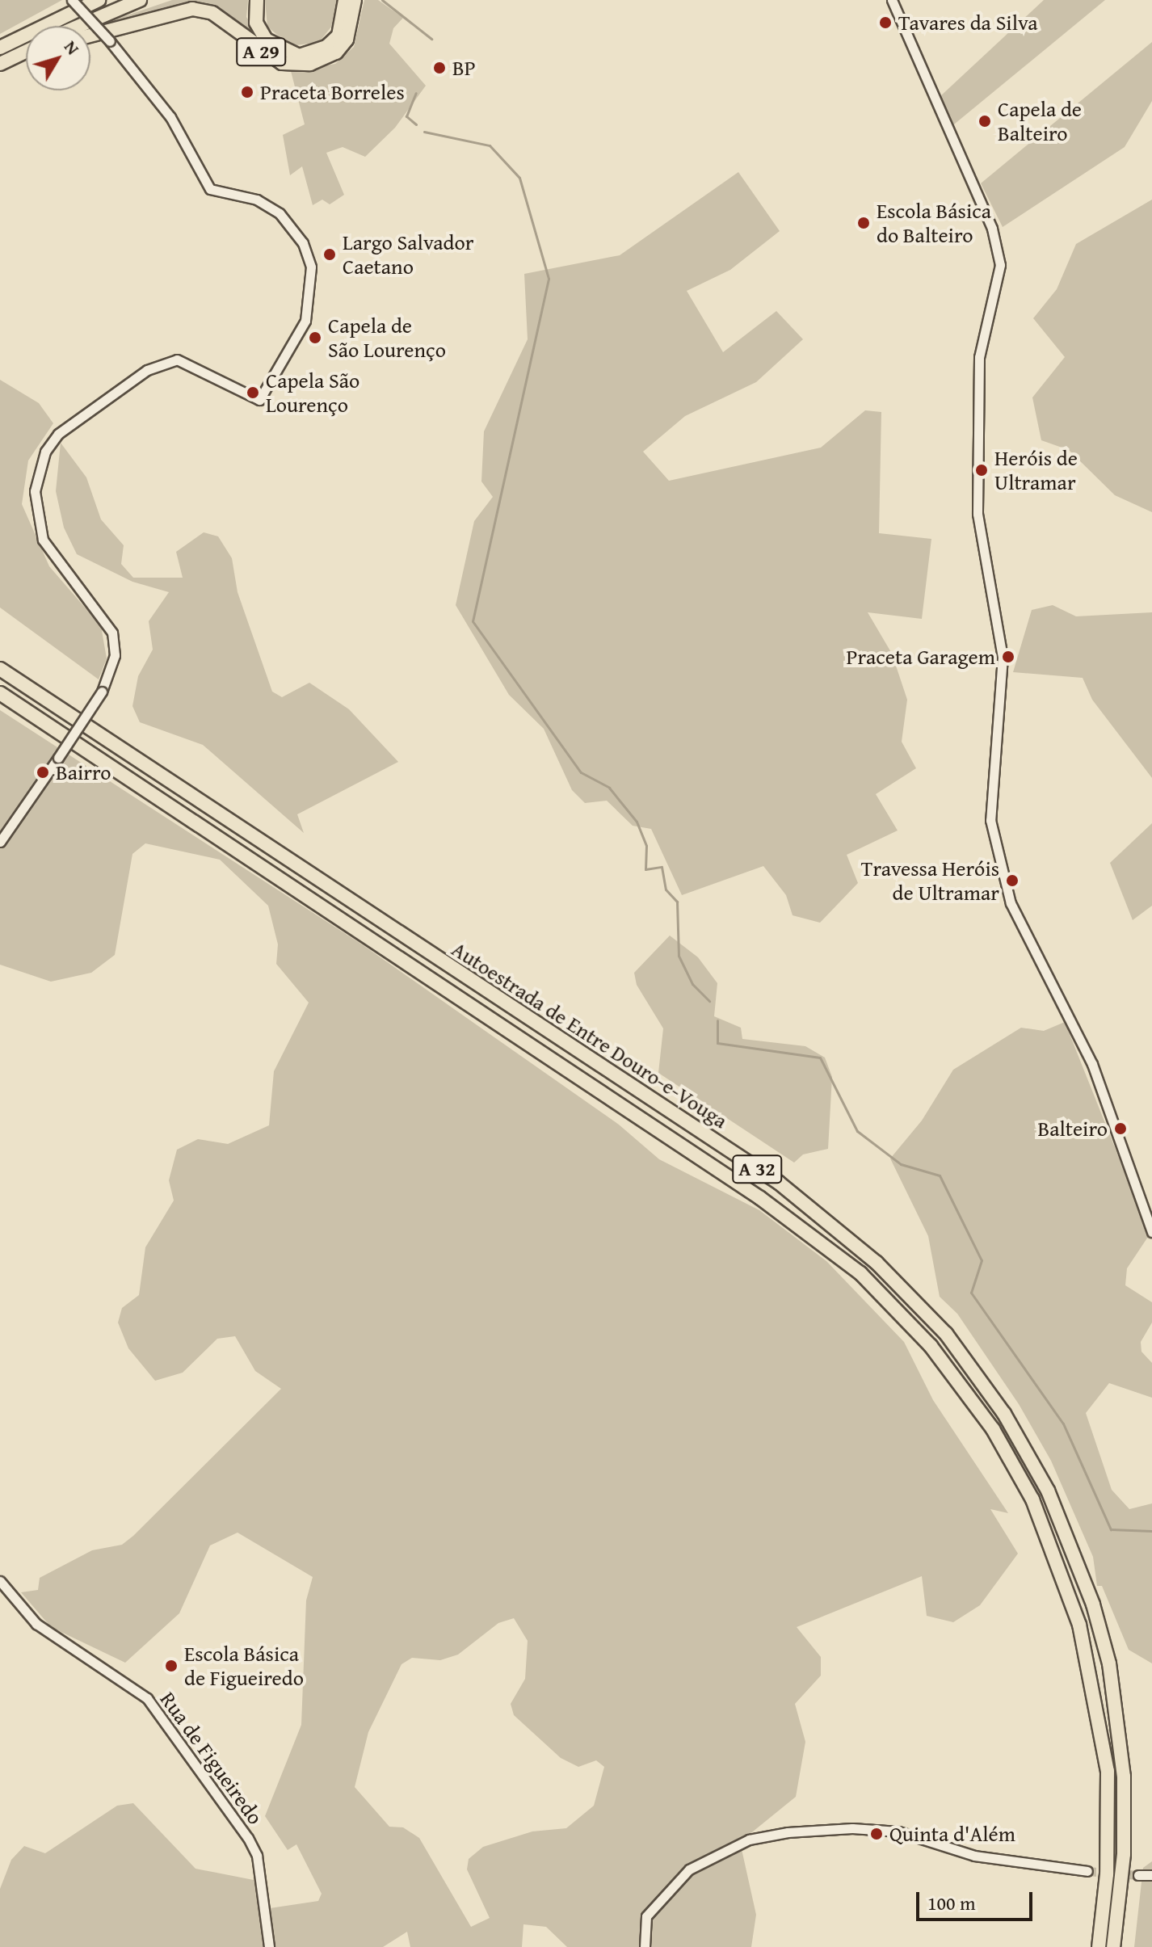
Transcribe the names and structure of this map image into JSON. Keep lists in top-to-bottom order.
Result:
{
  "streets": {
    "highway": ["A 29", "Autoestrada de Entre Douro-e-Vouga", "A 32"],
    "street": ["Rua de Figueiredo"]
  },
  "places": [
    "Tavares da Silva",
    "BP",
    "Praceta Borreles",
    "Capela de Balteiro",
    "Escola Básica do Balteiro",
    "Largo Salvador Caetano",
    "Capela de São Lourenço",
    "Capela São Lourenço",
    "Heróis de Ultramar",
    "Praceta Garagem",
    "Bairro",
    "Travessa Heróis de Ultramar",
    "Balteiro",
    "Escola Básica de Figueiredo",
    "Quinta d'Além"
  ],
  "scale_bar": "100 m",
  "north": "top right"
}
